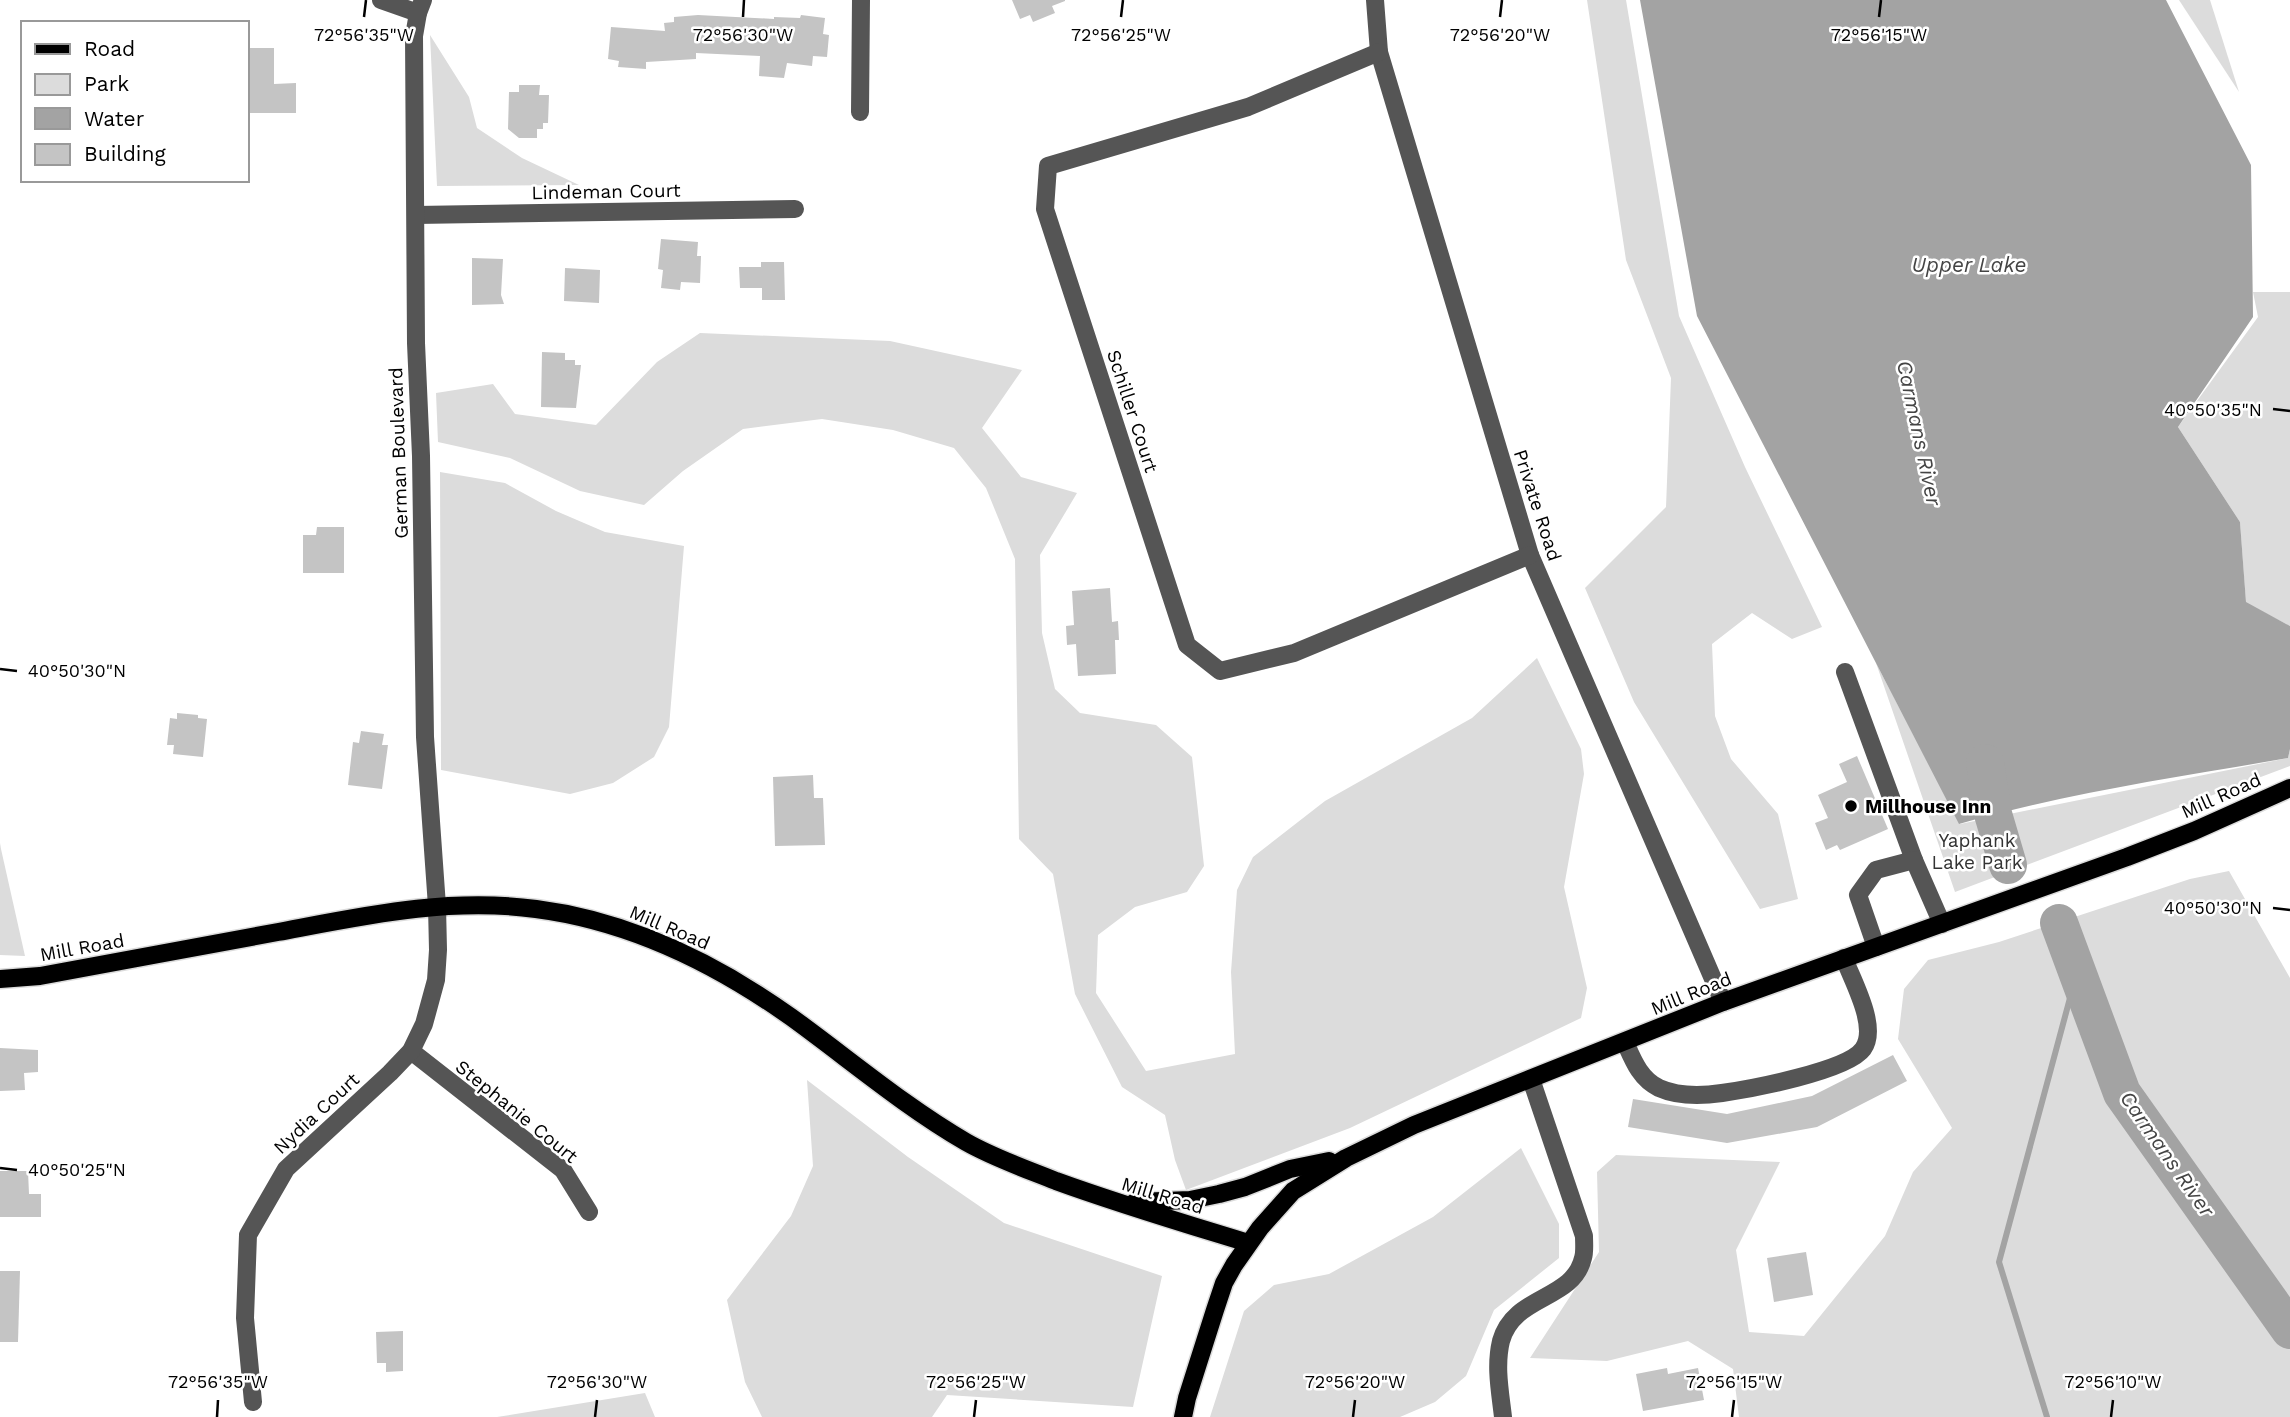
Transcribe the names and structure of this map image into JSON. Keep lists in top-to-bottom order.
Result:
{
  "streets": {
    "main road": ["Mill Road"],
    "street": [
      "Lindeman Court",
      "Schiller Court",
      "German Boulevard",
      "Private Road",
      "Stephanie Court",
      "Nydia Court"
    ]
  },
  "crossings": [
    ["Lindeman Court", "German Boulevard"],
    ["Schiller Court", "Private Road"],
    ["German Boulevard", "Mill Road"],
    ["German Boulevard", "Nydia Court"],
    ["Private Road", "Mill Road"],
    ["Mill Road", "Nydia Court"],
    ["Stephanie Court", "Nydia Court"]
  ],
  "water": ["Upper Lake", "Carmans River"],
  "parks": ["Yaphank Lake Park"],
  "places": ["Millhouse Inn"],
  "legend": [
    "Road",
    "Park",
    "Water",
    "Building"
  ],
  "coordinates": [
    "72°56'35\"W",
    "72°56'30\"W",
    "72°56'25\"W",
    "72°56'20\"W",
    "72°56'15\"W",
    "40°50'35\"N",
    "40°50'30\"N",
    "40°50'25\"N",
    "72°56'10\"W"
  ]
}
